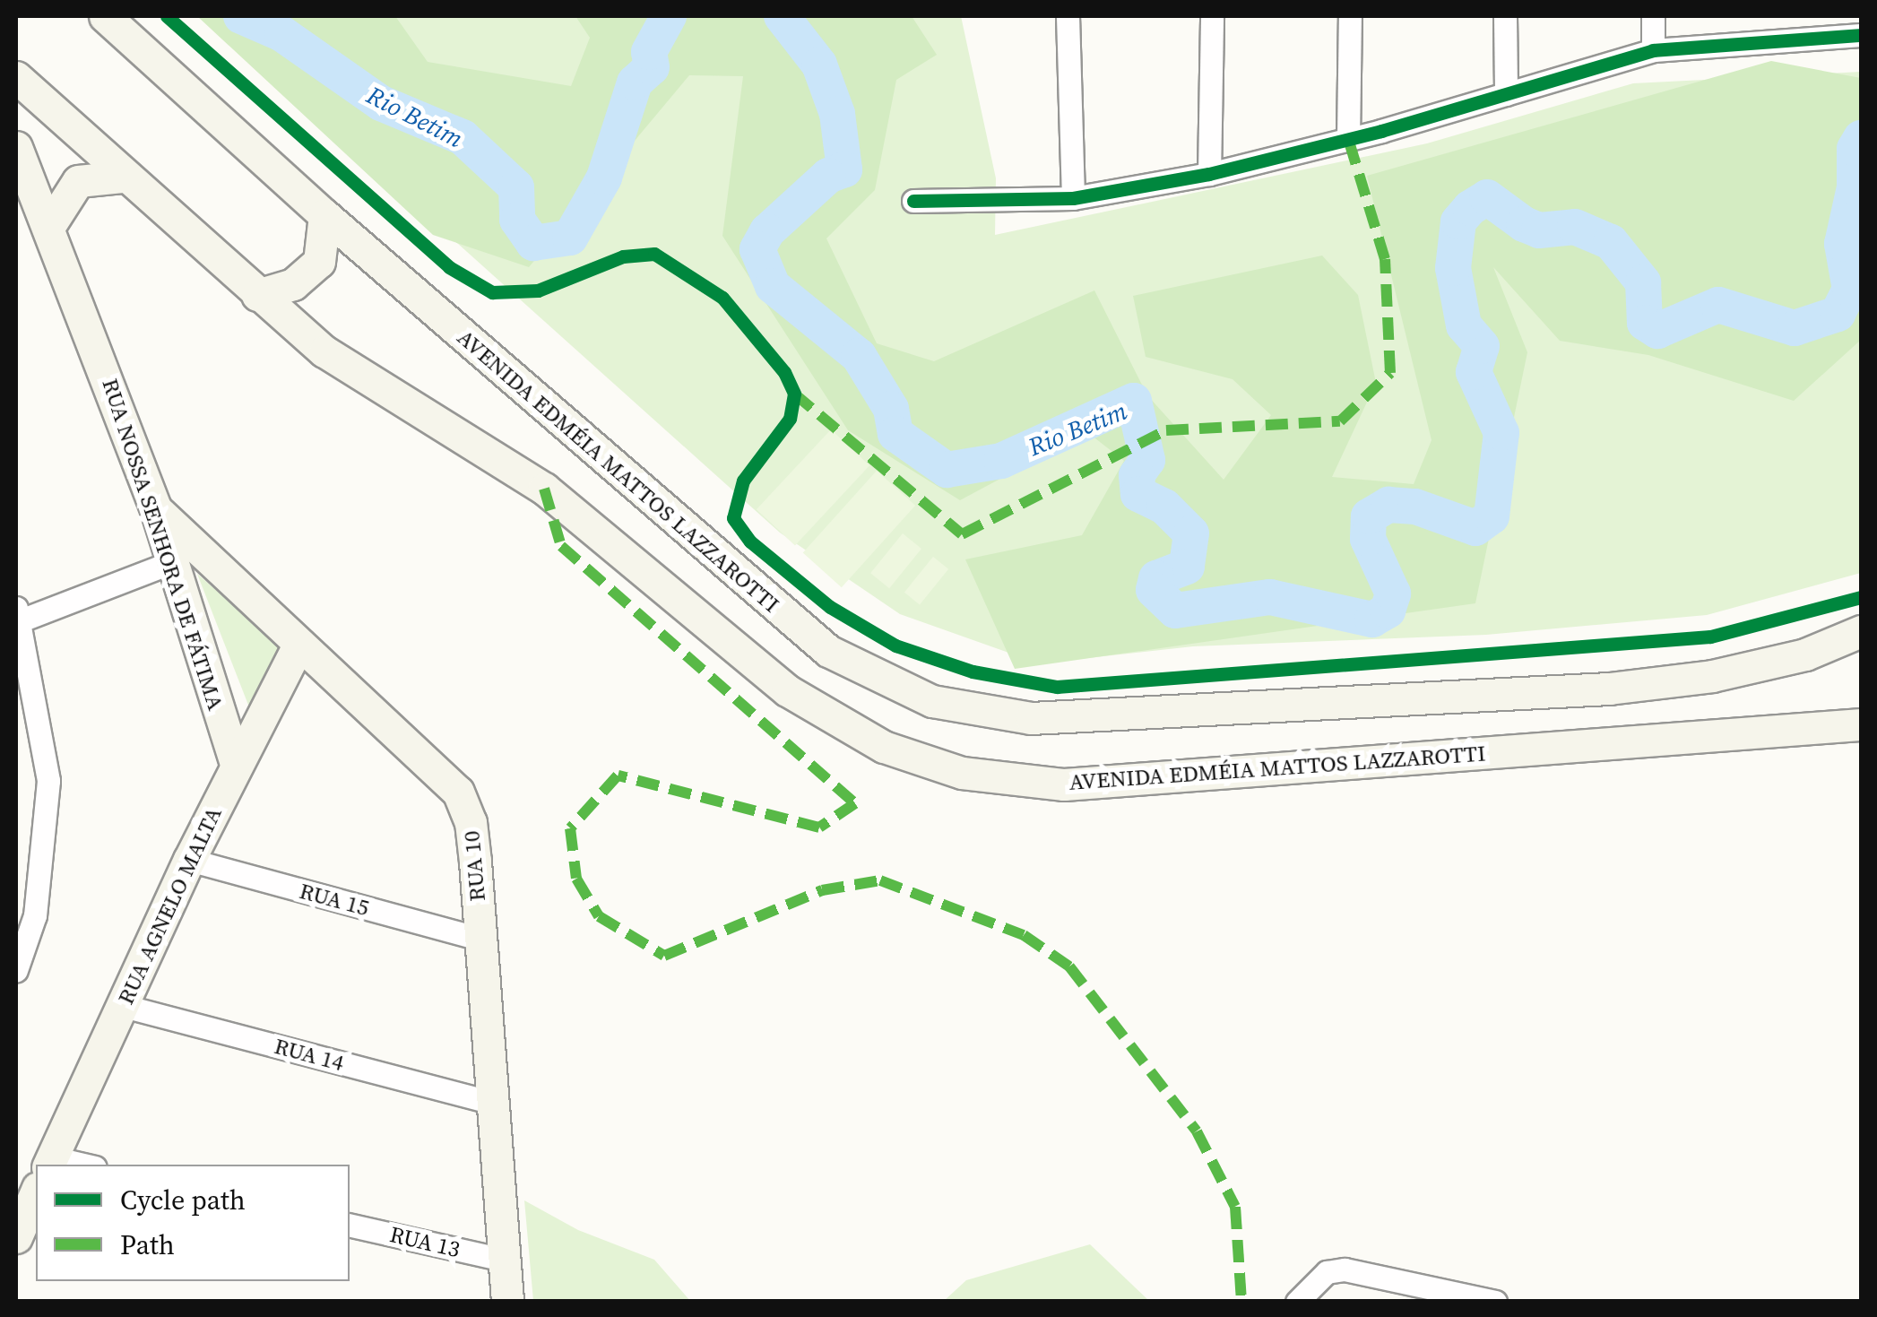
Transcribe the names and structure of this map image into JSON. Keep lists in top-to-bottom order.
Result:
{
  "streets": {
    "main road": [
      "AVENIDA EDMÉIA MATTOS LAZZAROTTI",
      "RUA NOSSA SENHORA DE FÁTIMA",
      "RUA 10",
      "RUA AGNELO MALTA"
    ],
    "street": ["RUA 15", "RUA 14", "RUA 13"]
  },
  "crossings": [
    ["RUA NOSSA SENHORA DE FÁTIMA", "RUA 10"],
    ["RUA NOSSA SENHORA DE FÁTIMA", "RUA AGNELO MALTA"],
    ["RUA 10", "RUA 15"],
    ["RUA 10", "RUA AGNELO MALTA"],
    ["RUA 10", "RUA 14"],
    ["RUA 10", "RUA 13"],
    ["RUA 15", "RUA AGNELO MALTA"],
    ["RUA AGNELO MALTA", "RUA 14"]
  ],
  "water": ["Rio Betim"],
  "legend": ["Cycle path", "Path"]
}
